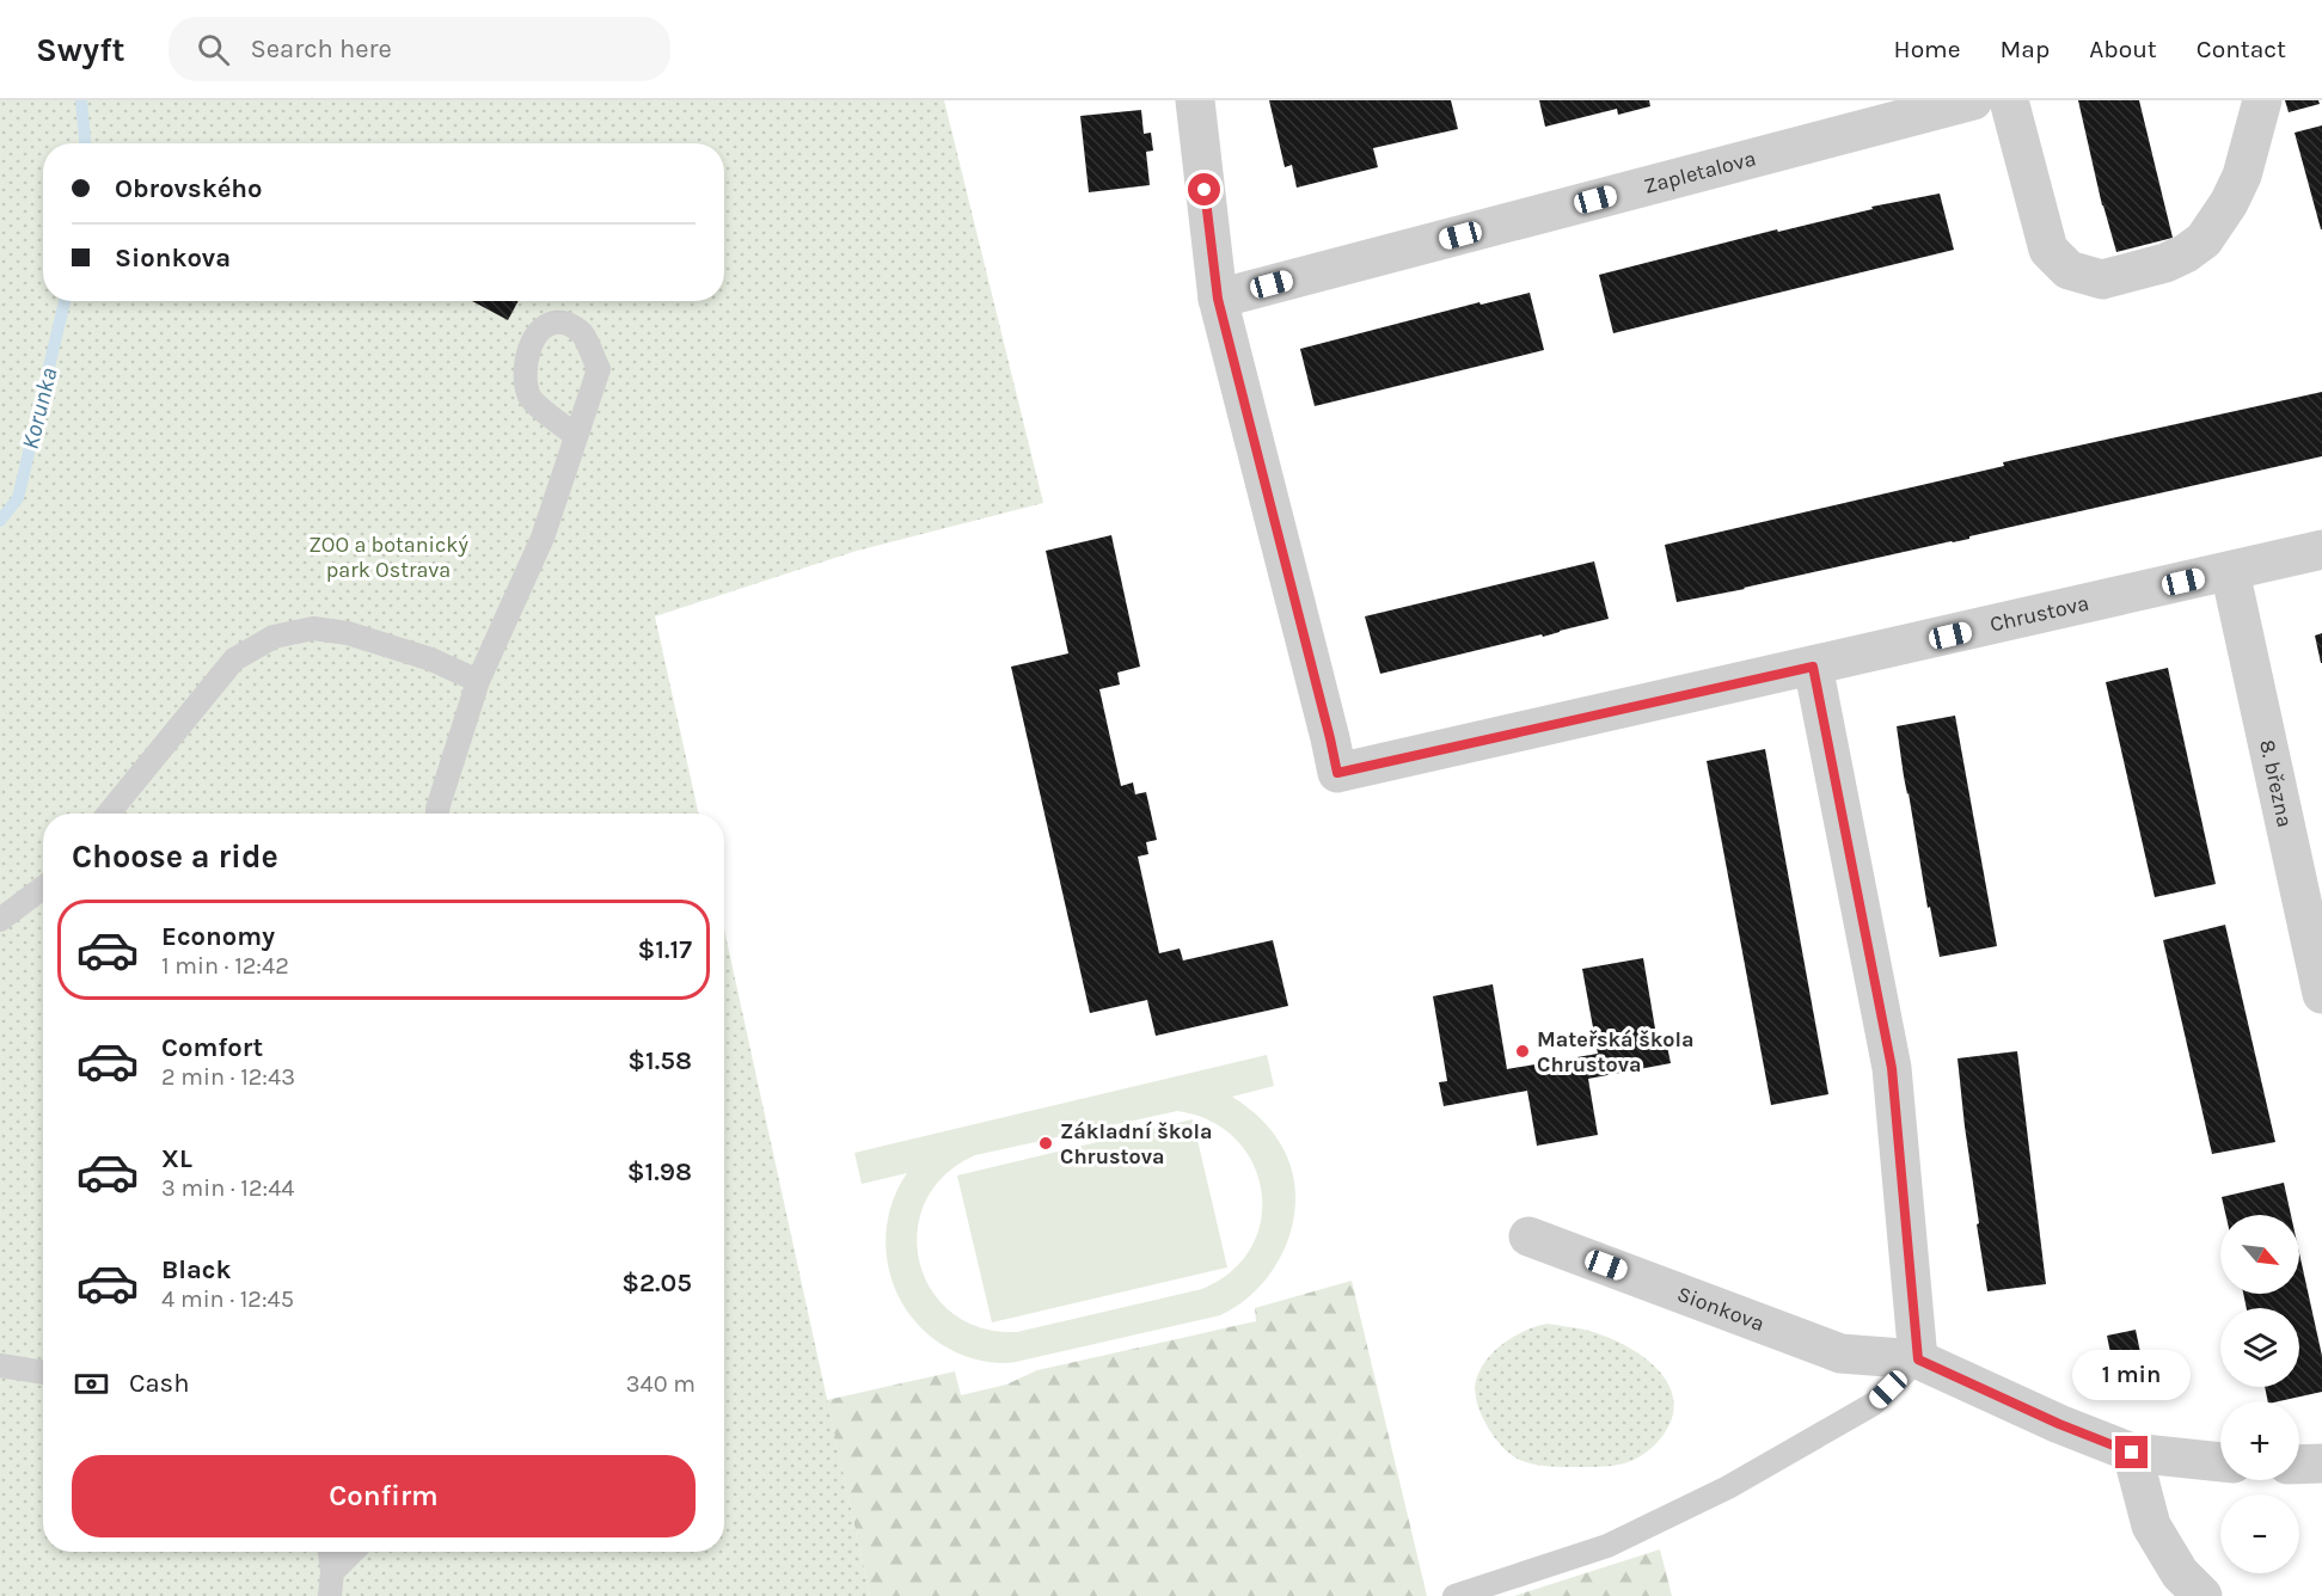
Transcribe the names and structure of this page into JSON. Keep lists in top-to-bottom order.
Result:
{
  "streets": {
    "street": [
      "Zapletalova",
      "Chrustova",
      "8. března",
      "Sionkova"
    ]
  },
  "crossings": [
    ["Zapletalova", "Chrustova"],
    ["Chrustova", "8. března"]
  ],
  "water": ["Korunka"],
  "parks": ["ZOO a botanický park Ostrava"],
  "places": ["Mateřská škola Chrustova", "Základní škola Chrustova"],
  "north": "bottom right",
  "page": {
    "header": "Swyft",
    "search": "Search here",
    "nav": [
      "Home",
      "Map",
      "About",
      "Contact"
    ],
    "banner": ["Obrovského", "Sionkova"],
    "heading": "Choose a ride",
    "list": [
      {
        "name": "Economy",
        "note": "1 min · 12:42",
        "value": "$1.17"
      },
      {
        "name": "Comfort",
        "note": "2 min · 12:43",
        "value": "$1.58"
      },
      {
        "name": "XL",
        "note": "3 min · 12:44",
        "value": "$1.98"
      },
      {
        "name": "Black",
        "note": "4 min · 12:45",
        "value": "$2.05"
      }
    ],
    "map_buttons": ["+", "−"],
    "pay": ["Cash", "340 m"],
    "bubble": "1 min",
    "buttons": "Confirm"
  }
}
